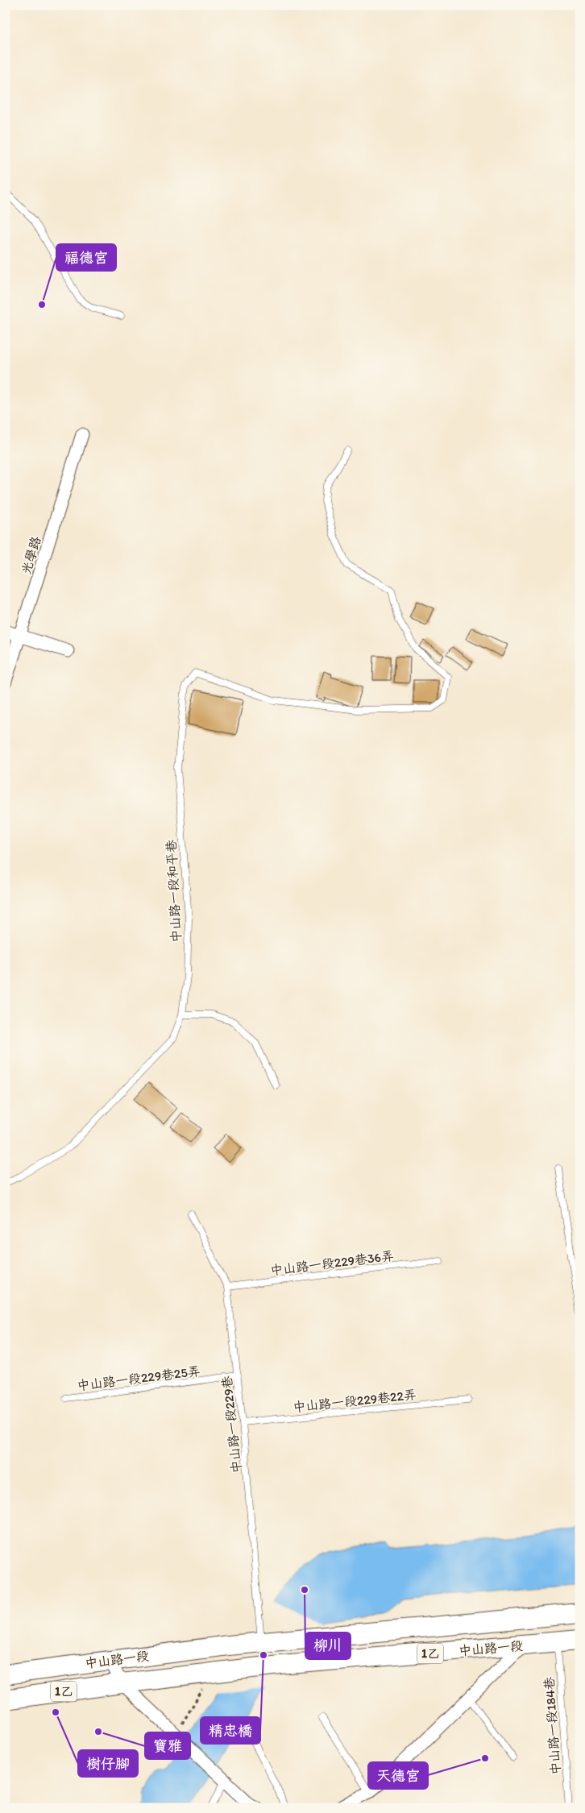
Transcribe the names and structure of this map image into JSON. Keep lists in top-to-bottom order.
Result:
{
  "streets": {
    "main road": ["中山路一段", "1乙"],
    "street": ["光學路"],
    "lane": [
      "中山路一段和平巷",
      "中山路一段229巷36弄",
      "中山路一段229巷25弄",
      "中山路一段229巷22弄",
      "中山路一段229巷",
      "中山路一段184巷"
    ]
  },
  "crossings": [
    ["中山路一段229巷36弄", "中山路一段229巷"],
    ["中山路一段229巷25弄", "中山路一段229巷"],
    ["中山路一段229巷22弄", "中山路一段229巷"],
    ["中山路一段229巷", "中山路一段"],
    ["中山路一段", "1乙"],
    ["中山路一段", "中山路一段184巷"]
  ],
  "places": [
    "福德宮",
    "柳川",
    "精忠橋",
    "樹仔腳",
    "寶雅",
    "天德宮"
  ]
}
